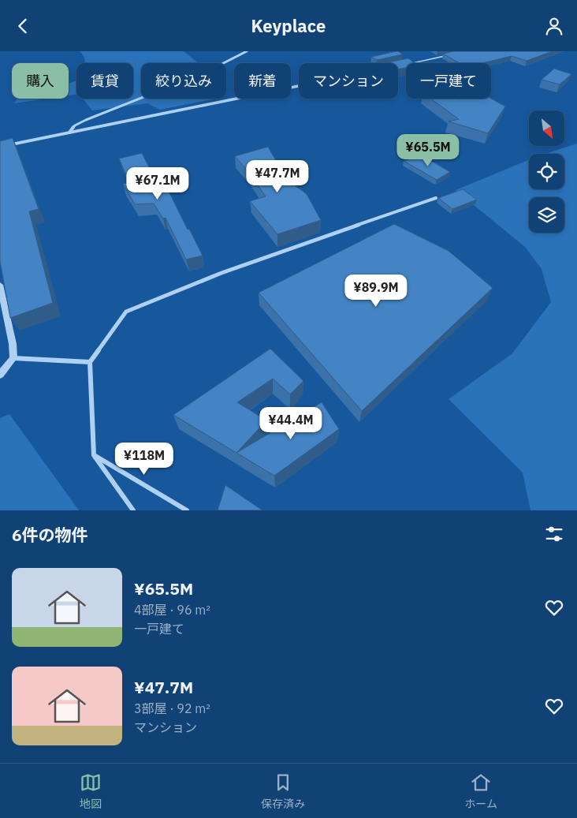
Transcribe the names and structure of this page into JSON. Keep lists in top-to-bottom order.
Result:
{
  "north": "bottom right",
  "page": {
    "header": "Keyplace",
    "chip": [
      "購入",
      "賃貸",
      "絞り込み",
      "新着",
      "マンション",
      "一戸建て"
    ],
    "price": [
      "¥65.5M",
      "¥47.7M",
      "¥67.1M",
      "¥89.9M",
      "¥44.4M",
      "¥118M"
    ],
    "heading": "6件の物件",
    "list": [
      {
        "name": "¥65.5M",
        "note": "4部屋 · 96 m² · 一戸建て"
      },
      {
        "name": "¥47.7M",
        "note": "3部屋 · 92 m² · マンション"
      }
    ],
    "tabs": ["地図", "保存済み", "ホーム"]
  }
}
